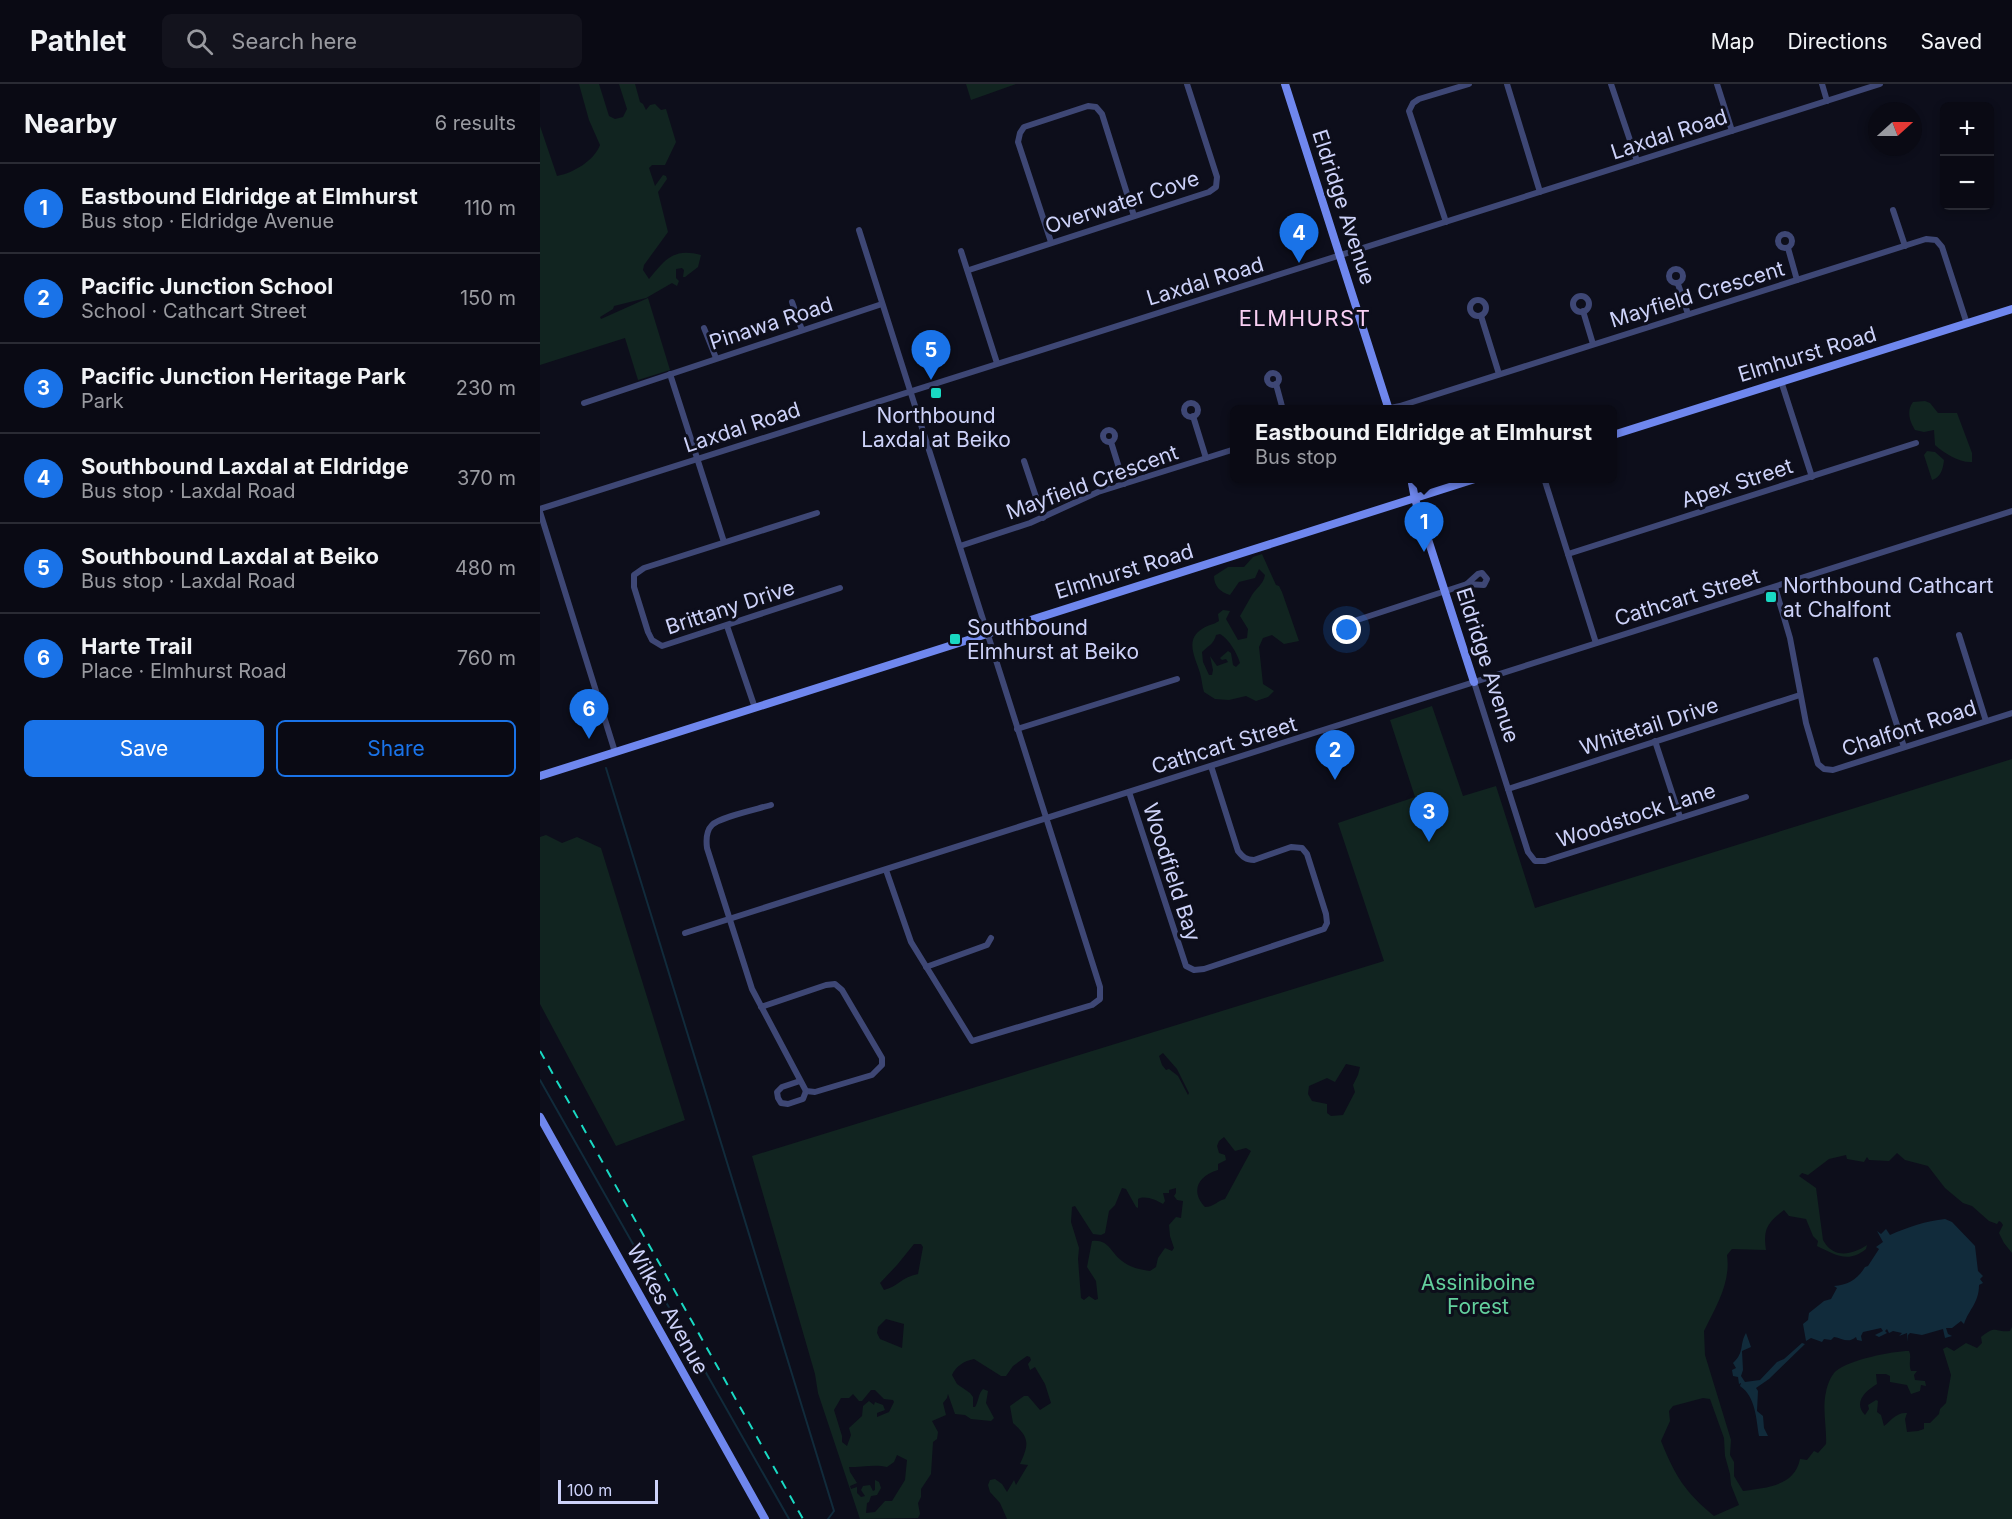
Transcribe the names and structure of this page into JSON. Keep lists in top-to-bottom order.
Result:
{
  "streets": {
    "street": [
      "Laxdal Road",
      "Overwater Cove",
      "Eldridge Avenue",
      "Mayfield Crescent",
      "Pinawa Road",
      "Elmhurst Road",
      "Apex Street",
      "Cathcart Street",
      "Brittany Drive",
      "Whitetail Drive",
      "Chalfont Road",
      "Woodstock Lane",
      "Woodfield Bay",
      "Wilkes Avenue"
    ]
  },
  "crossings": [
    ["Laxdal Road", "Eldridge Avenue"],
    ["Eldridge Avenue", "Elmhurst Road"],
    ["Eldridge Avenue", "Cathcart Street"],
    ["Eldridge Avenue", "Whitetail Drive"],
    ["Eldridge Avenue", "Woodstock Lane"],
    ["Mayfield Crescent", "Elmhurst Road"],
    ["Cathcart Street", "Chalfont Road"],
    ["Cathcart Street", "Woodfield Bay"],
    ["Whitetail Drive", "Chalfont Road"]
  ],
  "districts": ["ELMHURST"],
  "parks": ["Assiniboine Forest"],
  "places": {
    "transit": ["Northbound Laxdal at Beiko", "Northbound Cathcart at Chalfont", "Southbound Elmhurst at Beiko"]
  },
  "scale_bar": "100 m",
  "north": "right",
  "page": {
    "header": "Pathlet",
    "search": "Search here",
    "nav": ["Map", "Directions", "Saved"],
    "heading": ["Nearby", "6 results"],
    "map_buttons": ["+", "−"],
    "list": [
      {
        "mark": "1",
        "name": "Eastbound Eldridge at Elmhurst",
        "note": "Bus stop · Eldridge Avenue",
        "value": "110 m"
      },
      {
        "mark": "2",
        "name": "Pacific Junction School",
        "note": "School · Cathcart Street",
        "value": "150 m"
      },
      {
        "mark": "3",
        "name": "Pacific Junction Heritage Park",
        "note": "Park",
        "value": "230 m"
      },
      {
        "mark": "4",
        "name": "Southbound Laxdal at Eldridge",
        "note": "Bus stop · Laxdal Road",
        "value": "370 m"
      },
      {
        "mark": "5",
        "name": "Southbound Laxdal at Beiko",
        "note": "Bus stop · Laxdal Road",
        "value": "480 m"
      },
      {
        "mark": "6",
        "name": "Harte Trail",
        "note": "Place · Elmhurst Road",
        "value": "760 m"
      }
    ],
    "pins": [
      "4",
      "5",
      "1",
      "6",
      "2",
      "3"
    ],
    "popup": ["Eastbound Eldridge at Elmhurst", "Bus stop"],
    "buttons": ["Save", "Share"],
    "scale": "100 m"
  }
}
